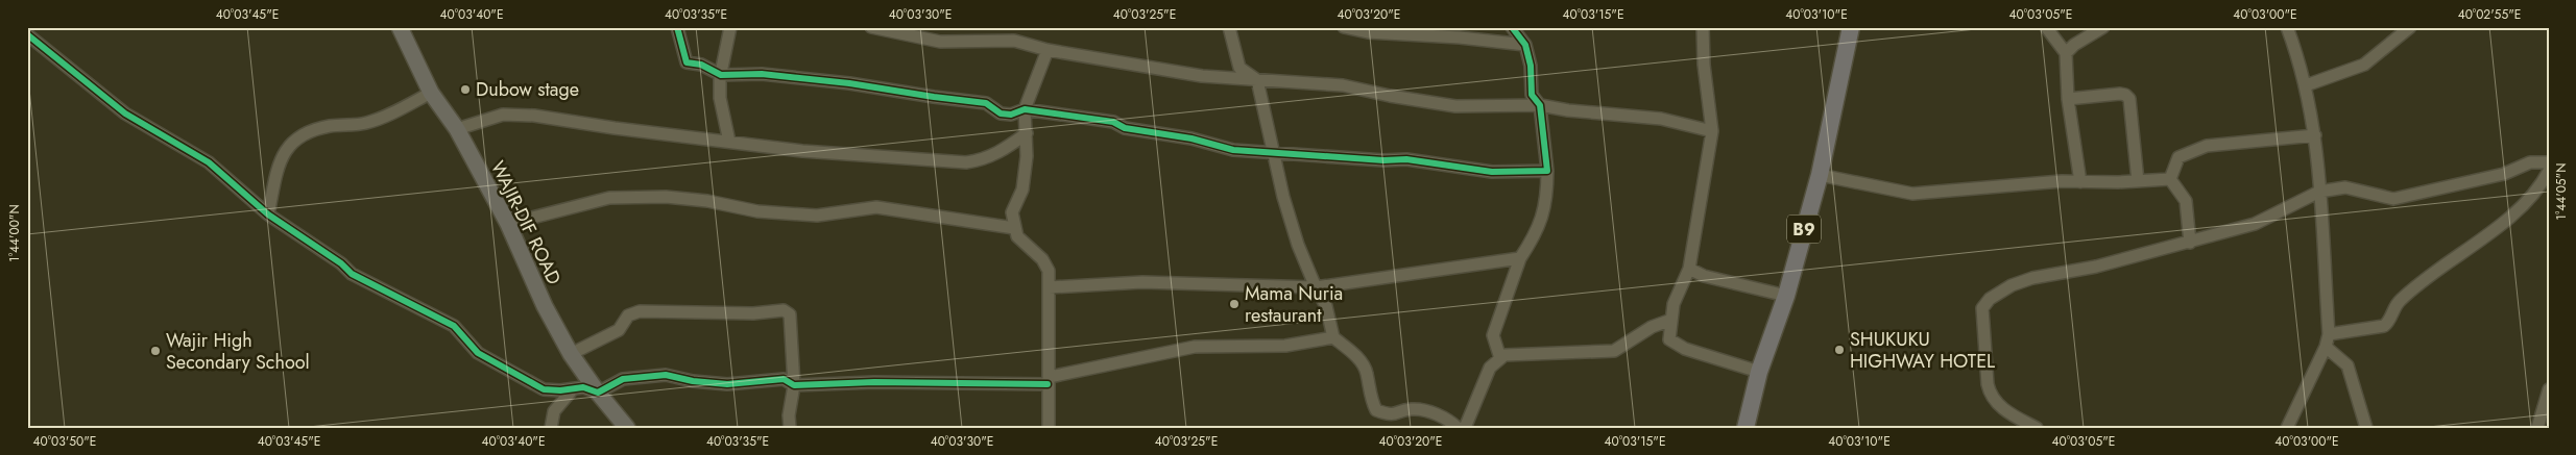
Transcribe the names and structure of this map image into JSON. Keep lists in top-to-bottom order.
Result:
{
  "streets": {
    "highway": ["B9"],
    "main road": ["WAJIR-DIF ROAD"]
  },
  "places": [
    "Dubow stage",
    "Mama Nuria restaurant",
    "SHUKUKU HIGHWAY HOTEL",
    "Wajir High Secondary School"
  ],
  "coordinates": [
    "40°03'45\"E",
    "40°03'40\"E",
    "40°03'35\"E",
    "40°03'30\"E",
    "40°03'25\"E",
    "40°03'20\"E",
    "40°03'15\"E",
    "40°03'10\"E",
    "40°03'05\"E",
    "40°03'00\"E",
    "40°02'55\"E",
    "1°44'05\"N",
    "1°44'00\"N",
    "40°03'50\"E"
  ]
}
